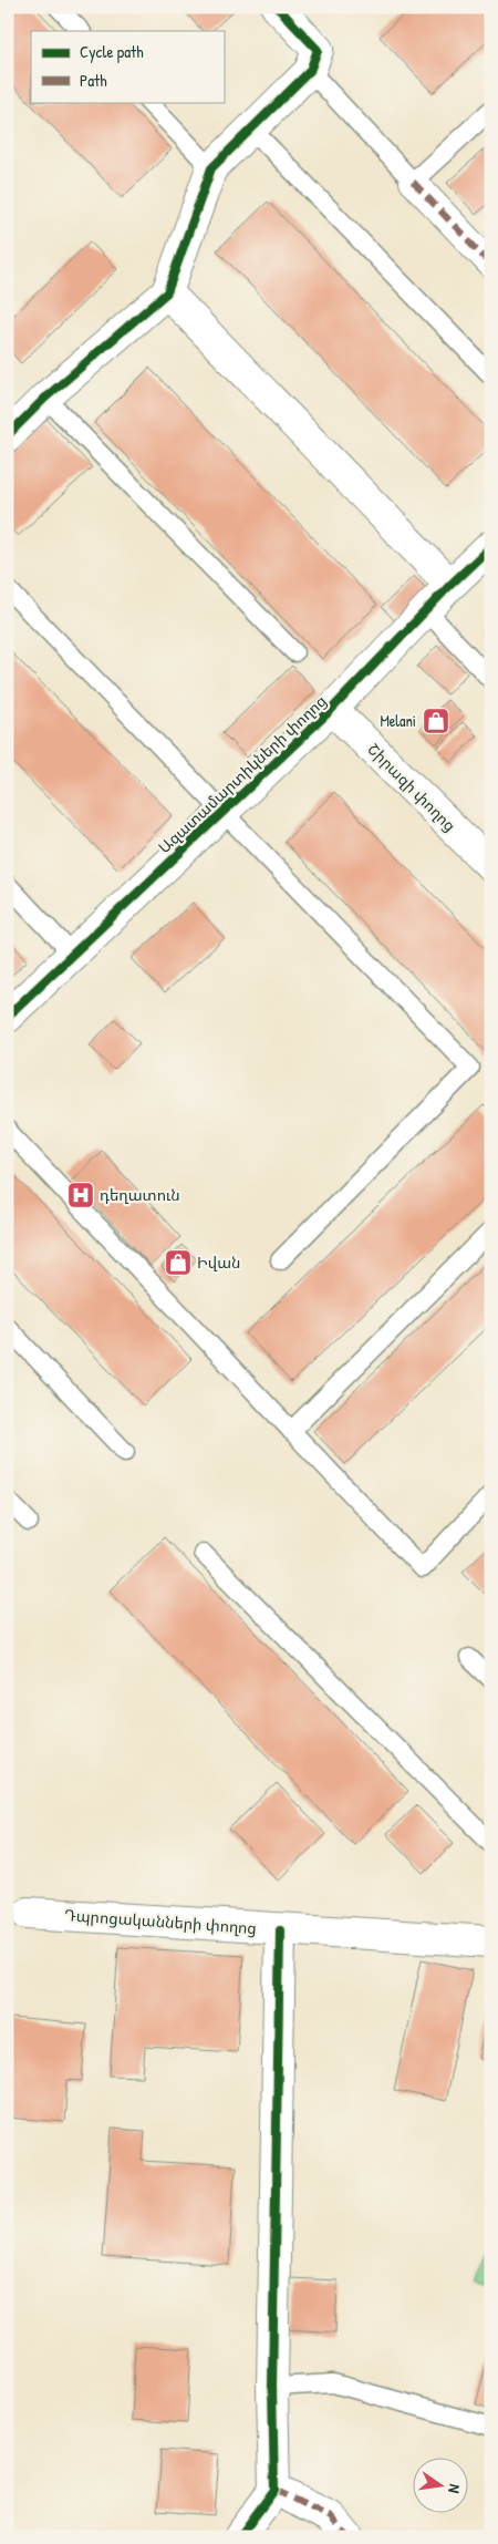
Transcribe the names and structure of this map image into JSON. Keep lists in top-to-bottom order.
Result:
{
  "streets": {
    "street": ["Ազատամարտիկների փողոց", "Շիրազի փողոց", "Դպրոցականների փողոց"]
  },
  "crossings": [
    ["Ազատամարտիկների փողոց", "Շիրազի փողոց"]
  ],
  "places": {
    "shop": ["Melani", "Իվան"],
    "hospital": ["դեղատուն"]
  },
  "legend": ["Cycle path", "Path"],
  "north": "right"
}
